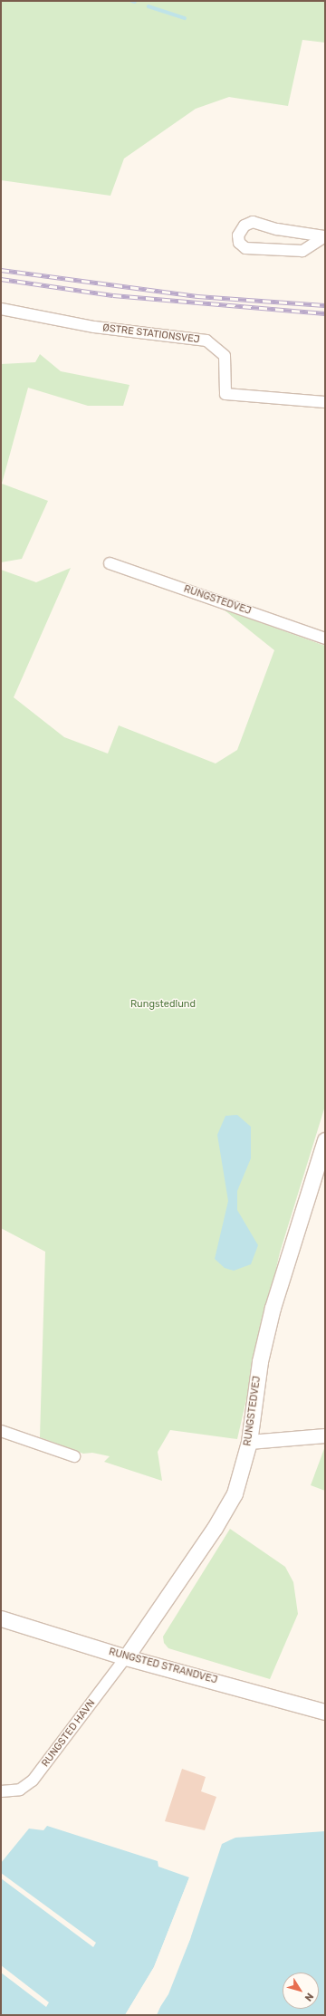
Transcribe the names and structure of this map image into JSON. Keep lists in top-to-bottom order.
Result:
{
  "streets": {
    "main road": ["RUNGSTEDVEJ", "RUNGSTED STRANDVEJ"],
    "street": ["ØSTRE STATIONSVEJ", "RUNGSTED HAVN"]
  },
  "crossings": [
    ["RUNGSTEDVEJ", "RUNGSTED STRANDVEJ"],
    ["RUNGSTEDVEJ", "RUNGSTED HAVN"],
    ["RUNGSTED STRANDVEJ", "RUNGSTED HAVN"]
  ],
  "parks": ["Rungstedlund"],
  "north": "bottom right"
}
